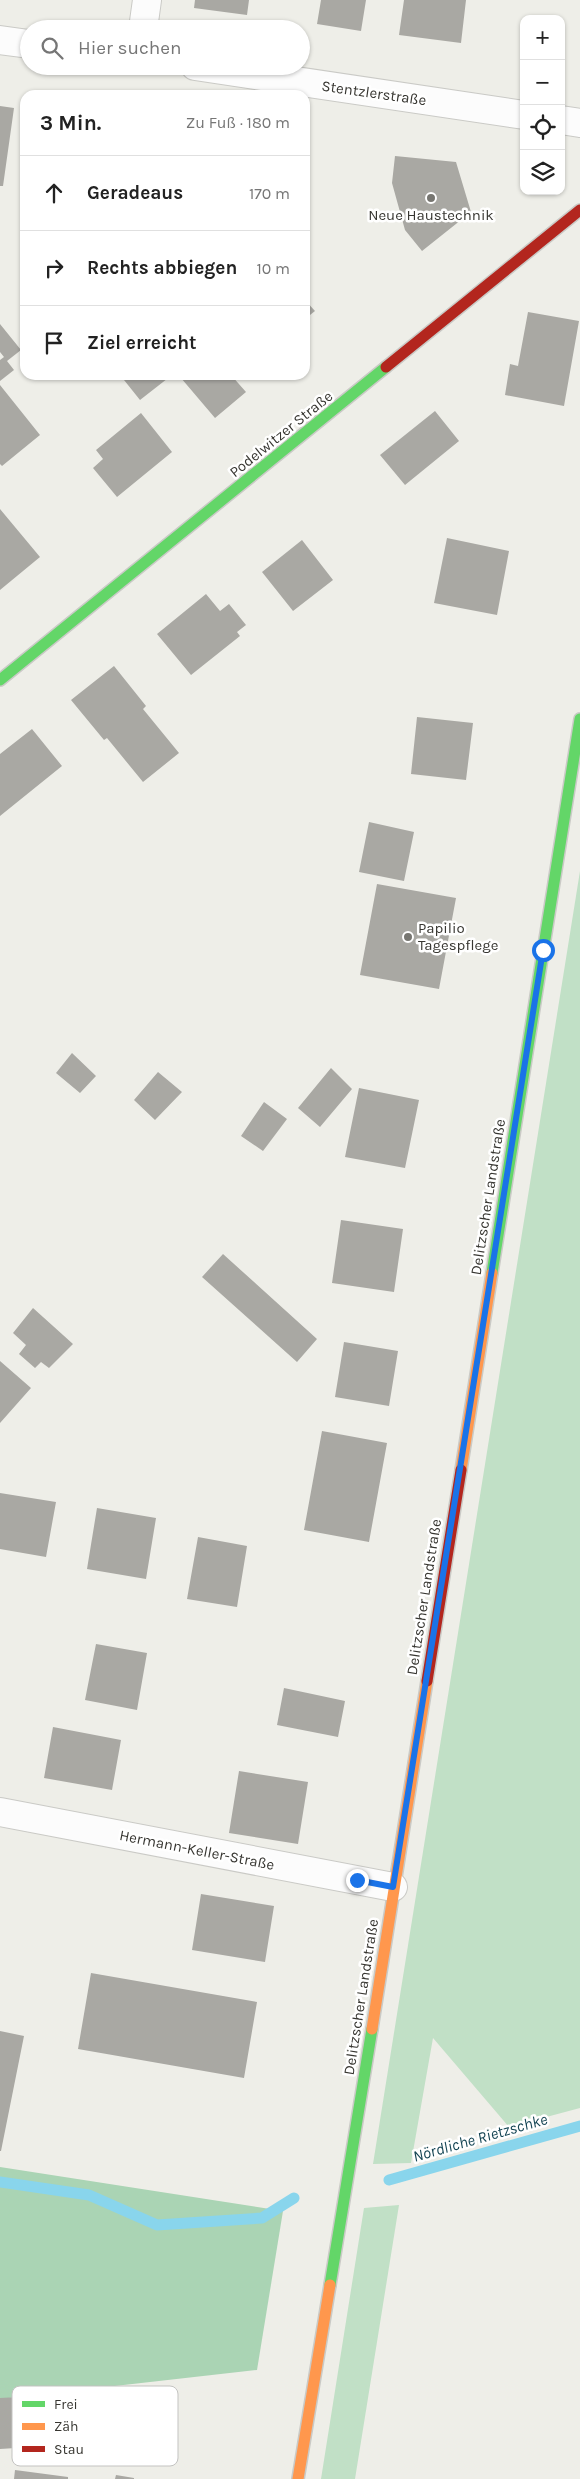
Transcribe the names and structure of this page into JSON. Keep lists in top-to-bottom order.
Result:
{
  "streets": {
    "street": [
      "Stentzlerstraße",
      "Podelwitzer Straße",
      "Delitzscher Landstraße",
      "Hermann-Keller-Straße"
    ]
  },
  "crossings": [
    ["Delitzscher Landstraße", "Hermann-Keller-Straße"]
  ],
  "water": ["Nördliche Rietzschke"],
  "places": ["Neue Haustechnik", "Papilio Tagespflege"],
  "legend": ["Frei", "Zäh", "Stau"],
  "page": {
    "map_buttons": ["+", "−"],
    "search": "Hier suchen",
    "heading": ["3 Min.", "Zu Fuß · 180 m"],
    "list": [
      ["Geradeaus", "170 m"],
      ["Rechts abbiegen", "10 m"],
      "Ziel erreicht"
    ]
  }
}
